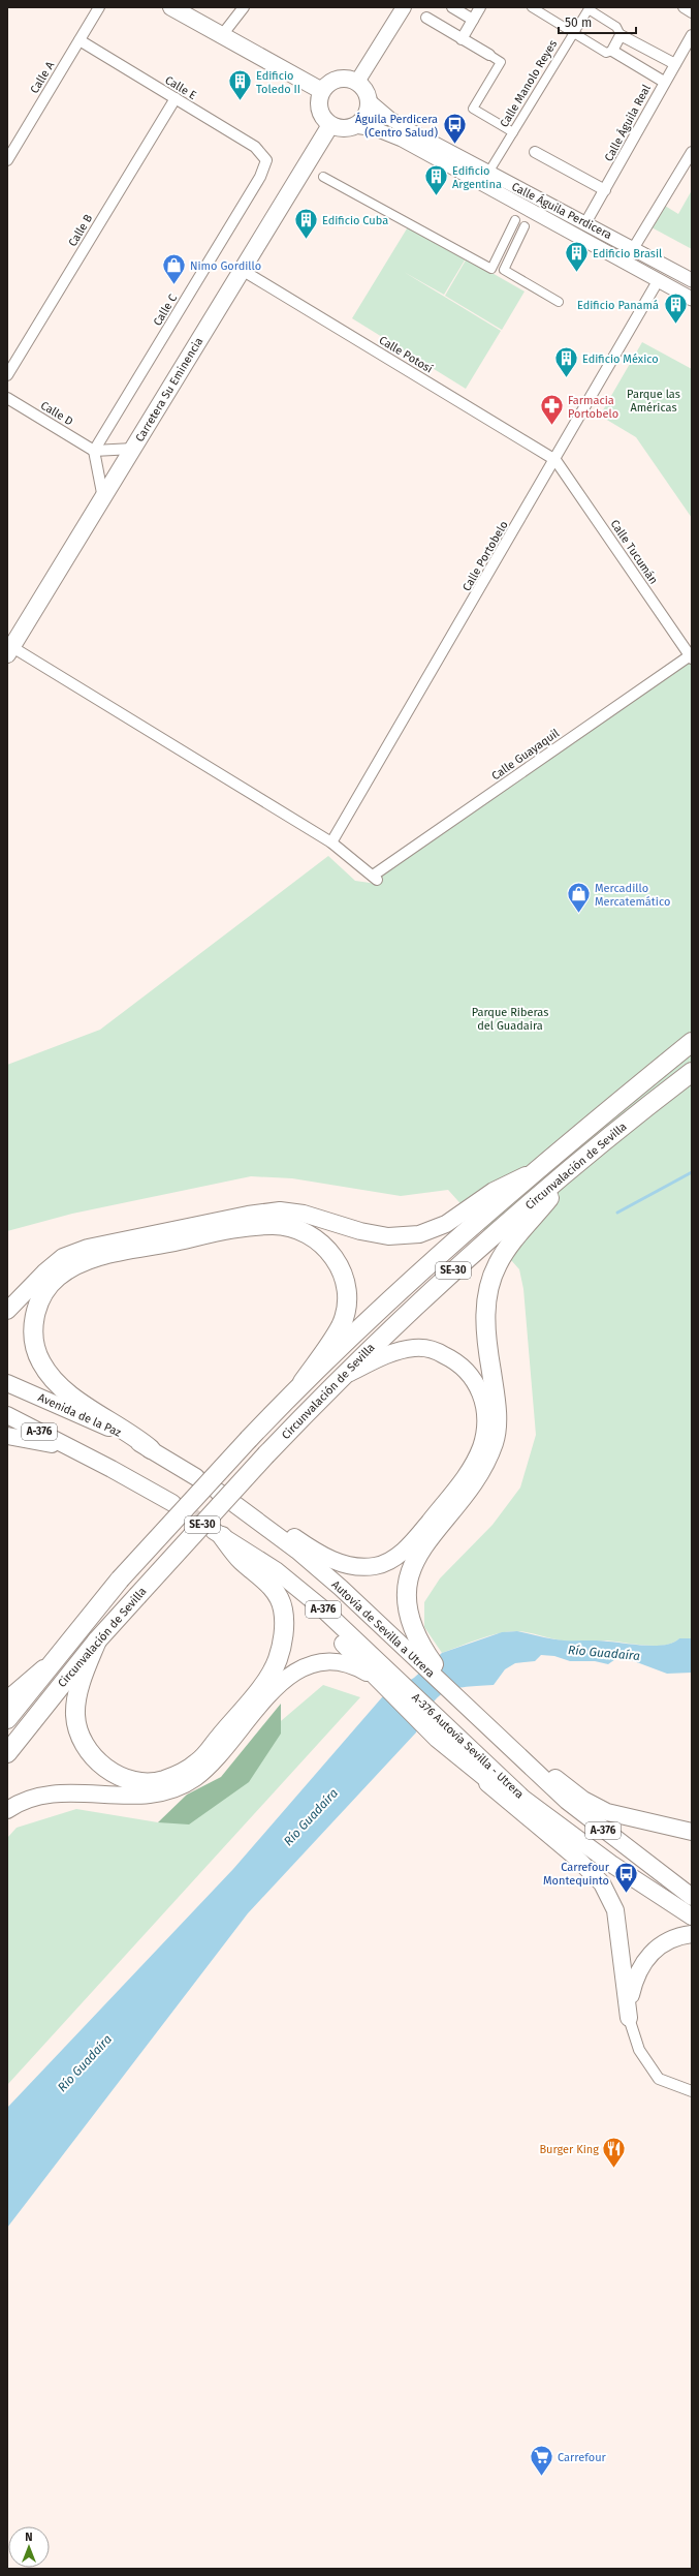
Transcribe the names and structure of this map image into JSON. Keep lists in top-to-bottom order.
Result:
{
  "streets": {
    "highway": ["Circunvalación de Sevilla", "SE-30"],
    "main road": [
      "Carretera Su Eminencia",
      "Avenida de la Paz",
      "A-376",
      "Autovía de Sevilla a Utrera",
      "A-376 Autovía Sevilla - Utrera"
    ],
    "street": [
      "Calle A",
      "Calle Manolo Reyes",
      "Calle E",
      "Calle Águila Real",
      "Calle Águila Perdicera",
      "Calle B",
      "Calle C",
      "Calle Potosí",
      "Calle D",
      "Calle Tucumán",
      "Calle Portobelo",
      "Calle Guayaquil"
    ]
  },
  "crossings": [
    ["Calle A", "Calle E"],
    ["Calle Manolo Reyes", "Calle Águila Perdicera"],
    ["Calle E", "Calle B"],
    ["Calle E", "Calle C"],
    ["Calle Águila Real", "Calle Águila Perdicera"],
    ["Calle Águila Perdicera", "Carretera Su Eminencia"],
    ["Calle Águila Perdicera", "Calle Portobelo"],
    ["Calle C", "Calle D"],
    ["Calle Potosí", "Carretera Su Eminencia"],
    ["Calle Potosí", "Calle Tucumán"],
    ["Calle Potosí", "Calle Portobelo"],
    ["Calle Tucumán", "Calle Portobelo"],
    ["Calle Tucumán", "Calle Guayaquil"],
    ["Calle Portobelo", "Calle Guayaquil"],
    ["A-376", "Autovía de Sevilla a Utrera"]
  ],
  "water": ["Río Guadaíra"],
  "parks": ["Parque las Américas", "Parque Riberas del Guadaira"],
  "places": {
    "building": [
      "Edificio Toledo II",
      "Edificio Argentina",
      "Edificio Cuba",
      "Edificio Brasil",
      "Edificio Panamá",
      "Edificio México"
    ],
    "bus stop": ["Águila Perdicera (Centro Salud)", "Carrefour Montequinto"],
    "shop": ["Nimo Gordillo", "Mercadillo Mercatemático"],
    "pharmacy": ["Farmacia Portobelo"],
    "restaurant": ["Burger King"],
    "supermarket": ["Carrefour"]
  },
  "scale_bar": "50 m",
  "north": "top"
}
